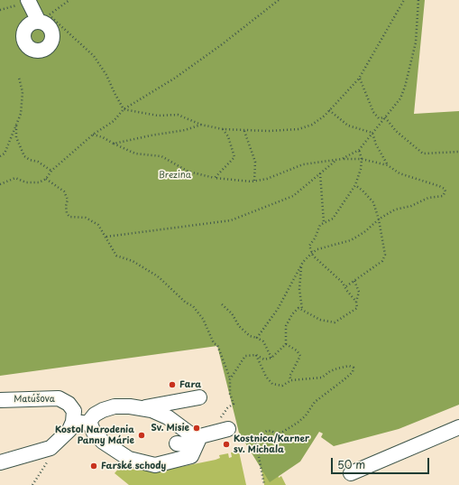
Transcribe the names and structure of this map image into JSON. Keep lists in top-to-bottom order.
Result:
{
  "streets": {
    "street": ["Matúšova"]
  },
  "parks": ["Brezina"],
  "places": [
    "Fara",
    "Sv. Misie",
    "Kostol Narodenia Panny Márie",
    "Kostnica/Karner sv. Michala",
    "Farské schody"
  ],
  "scale_bar": "50 m"
}
